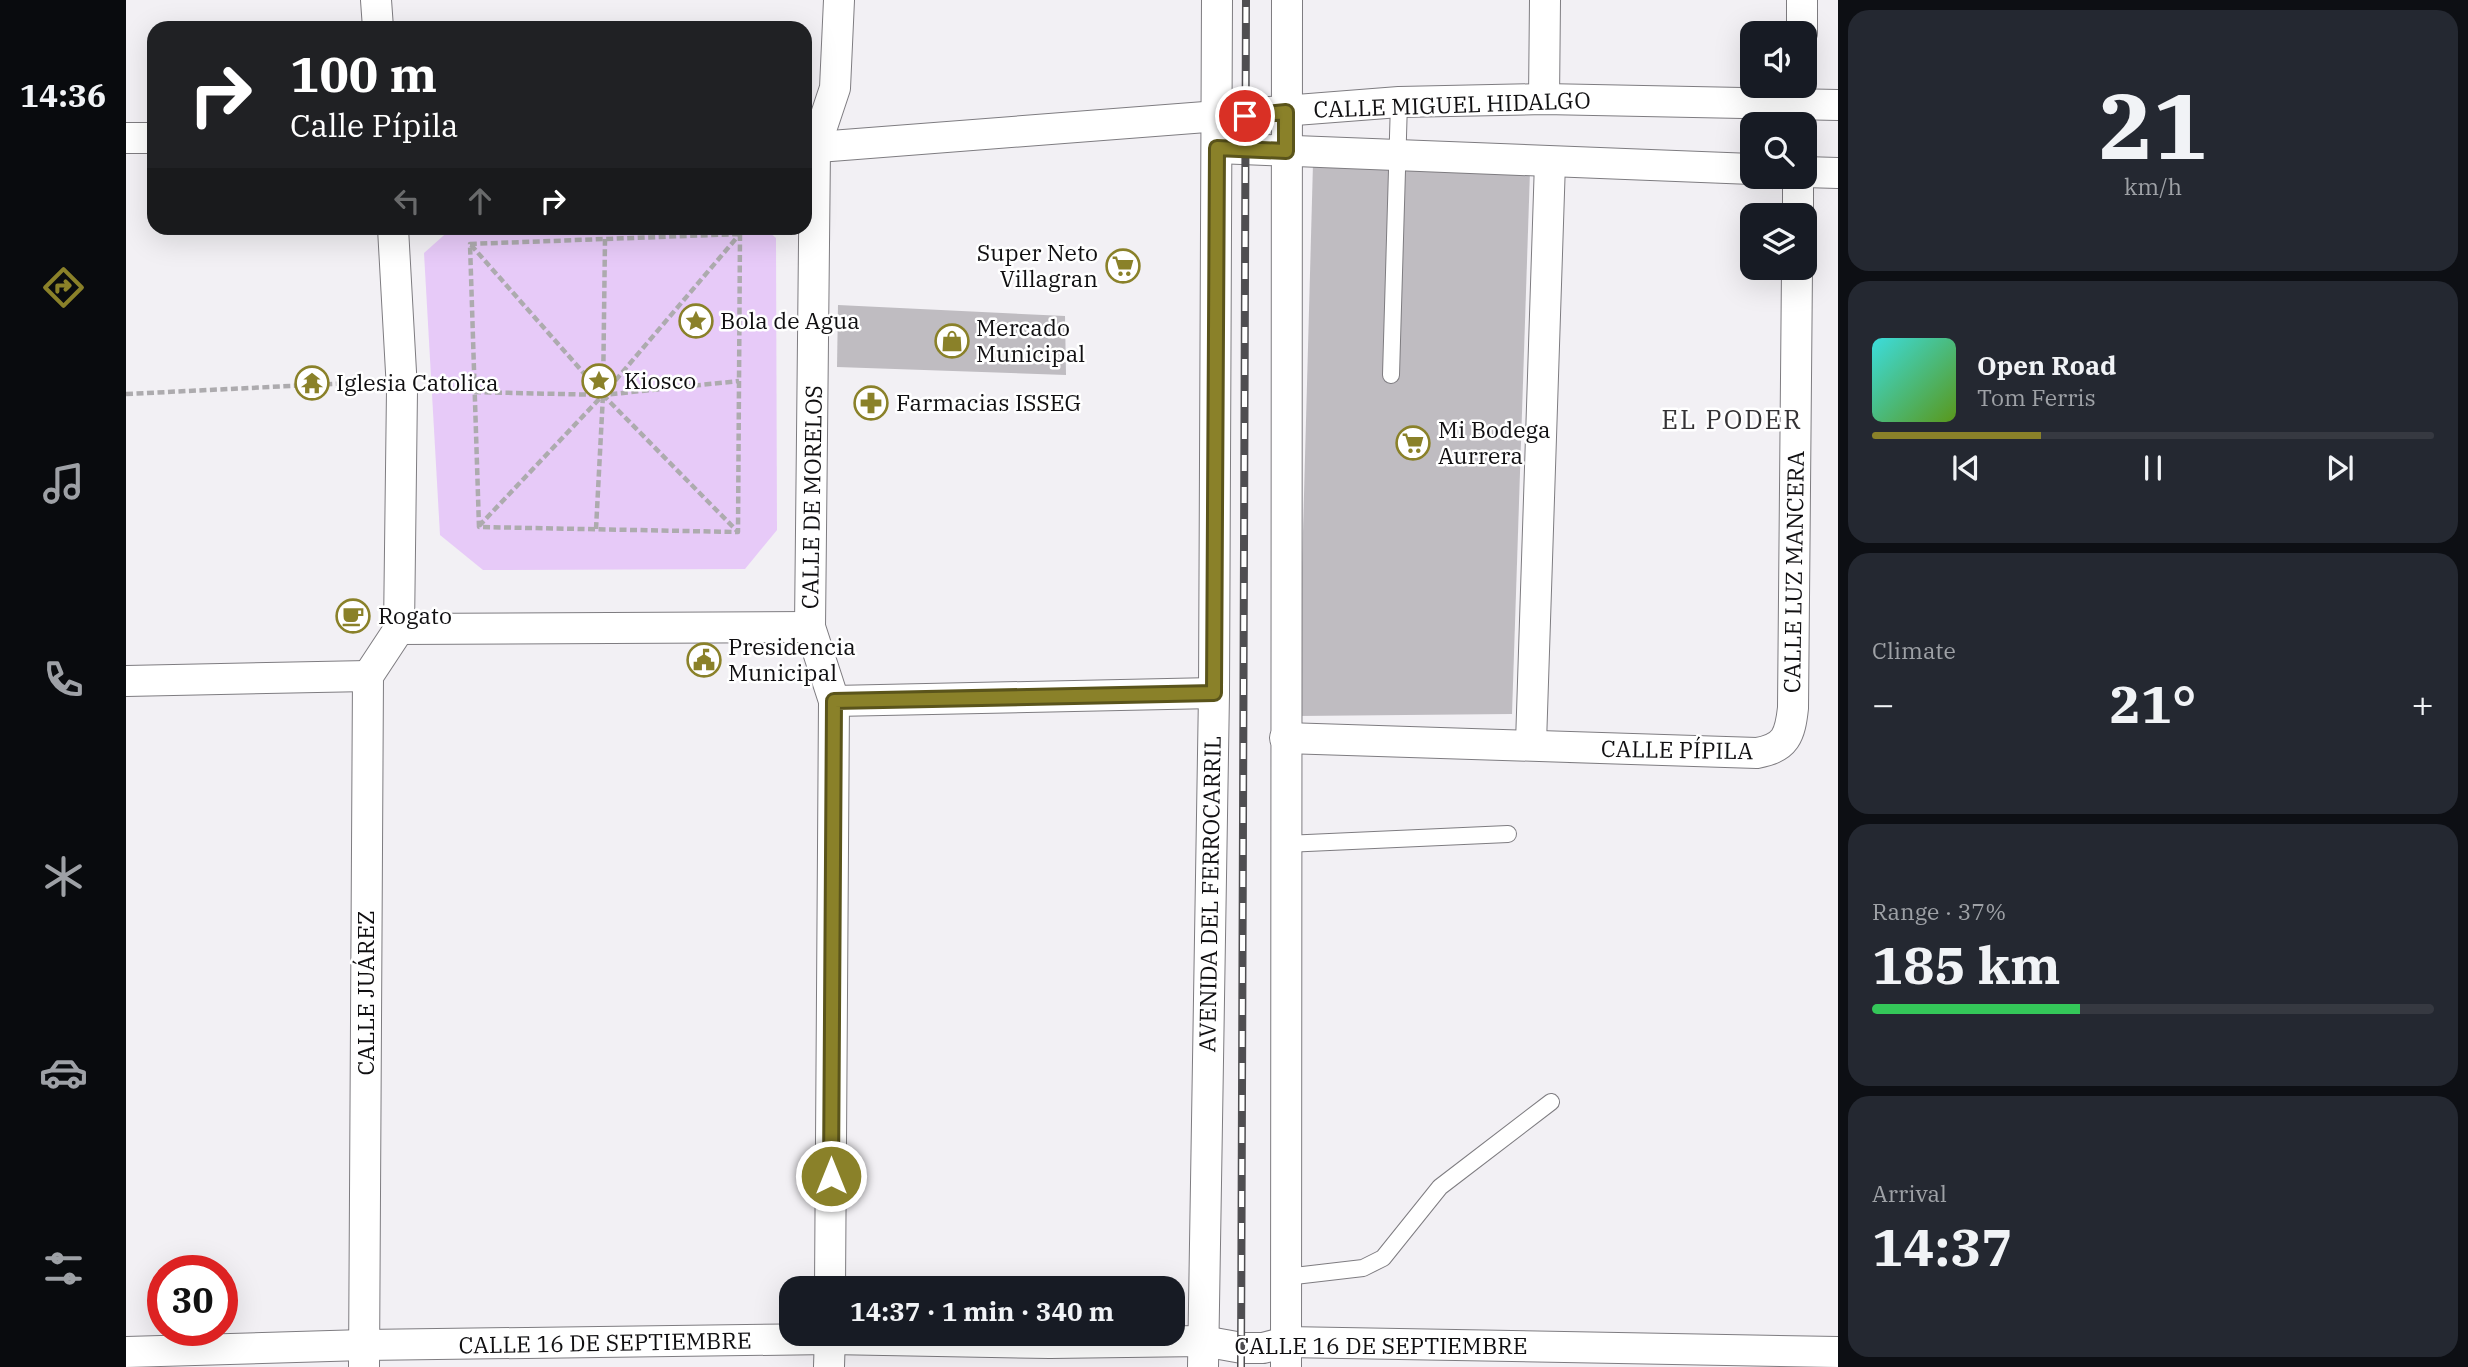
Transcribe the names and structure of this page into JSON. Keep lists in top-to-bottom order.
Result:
{
  "streets": {
    "street": [
      "CALLE MIGUEL HIDALGO",
      "CALLE DE MORELOS",
      "CALLE LUZ MANCERA",
      "CALLE PÍPILA",
      "AVENIDA DEL FERROCARRIL",
      "CALLE JUÁREZ",
      "CALLE 16 DE SEPTIEMBRE"
    ]
  },
  "crossings": [
    ["CALLE MIGUEL HIDALGO", "AVENIDA DEL FERROCARRIL"],
    ["CALLE LUZ MANCERA", "CALLE PÍPILA"],
    ["AVENIDA DEL FERROCARRIL", "CALLE 16 DE SEPTIEMBRE"],
    ["CALLE JUÁREZ", "CALLE 16 DE SEPTIEMBRE"]
  ],
  "districts": ["EL PODER"],
  "places": {
    "supermarket": ["Super Neto Villagran", "Mi Bodega Aurrera"],
    "place": ["Bola de Agua", "Kiosco"],
    "shop": ["Mercado Municipal"],
    "temple": ["Iglesia Catolica"],
    "pharmacy": ["Farmacias ISSEG"],
    "cafe": ["Rogato"],
    "public building": ["Presidencia Municipal"]
  },
  "page": {
    "tabs": "14:36",
    "tile": [
      ["21", "km/h"],
      "Climate",
      ["Range · 37%", "185 km"],
      ["Arrival", "14:37"]
    ],
    "turn": ["100 m", "Calle Pípila"],
    "song": ["Open Road", "Tom Ferris"],
    "heat": ["−", "21°", "+"],
    "limit": "30",
    "trip": "14:37 · 1 min · 340 m"
  }
}
